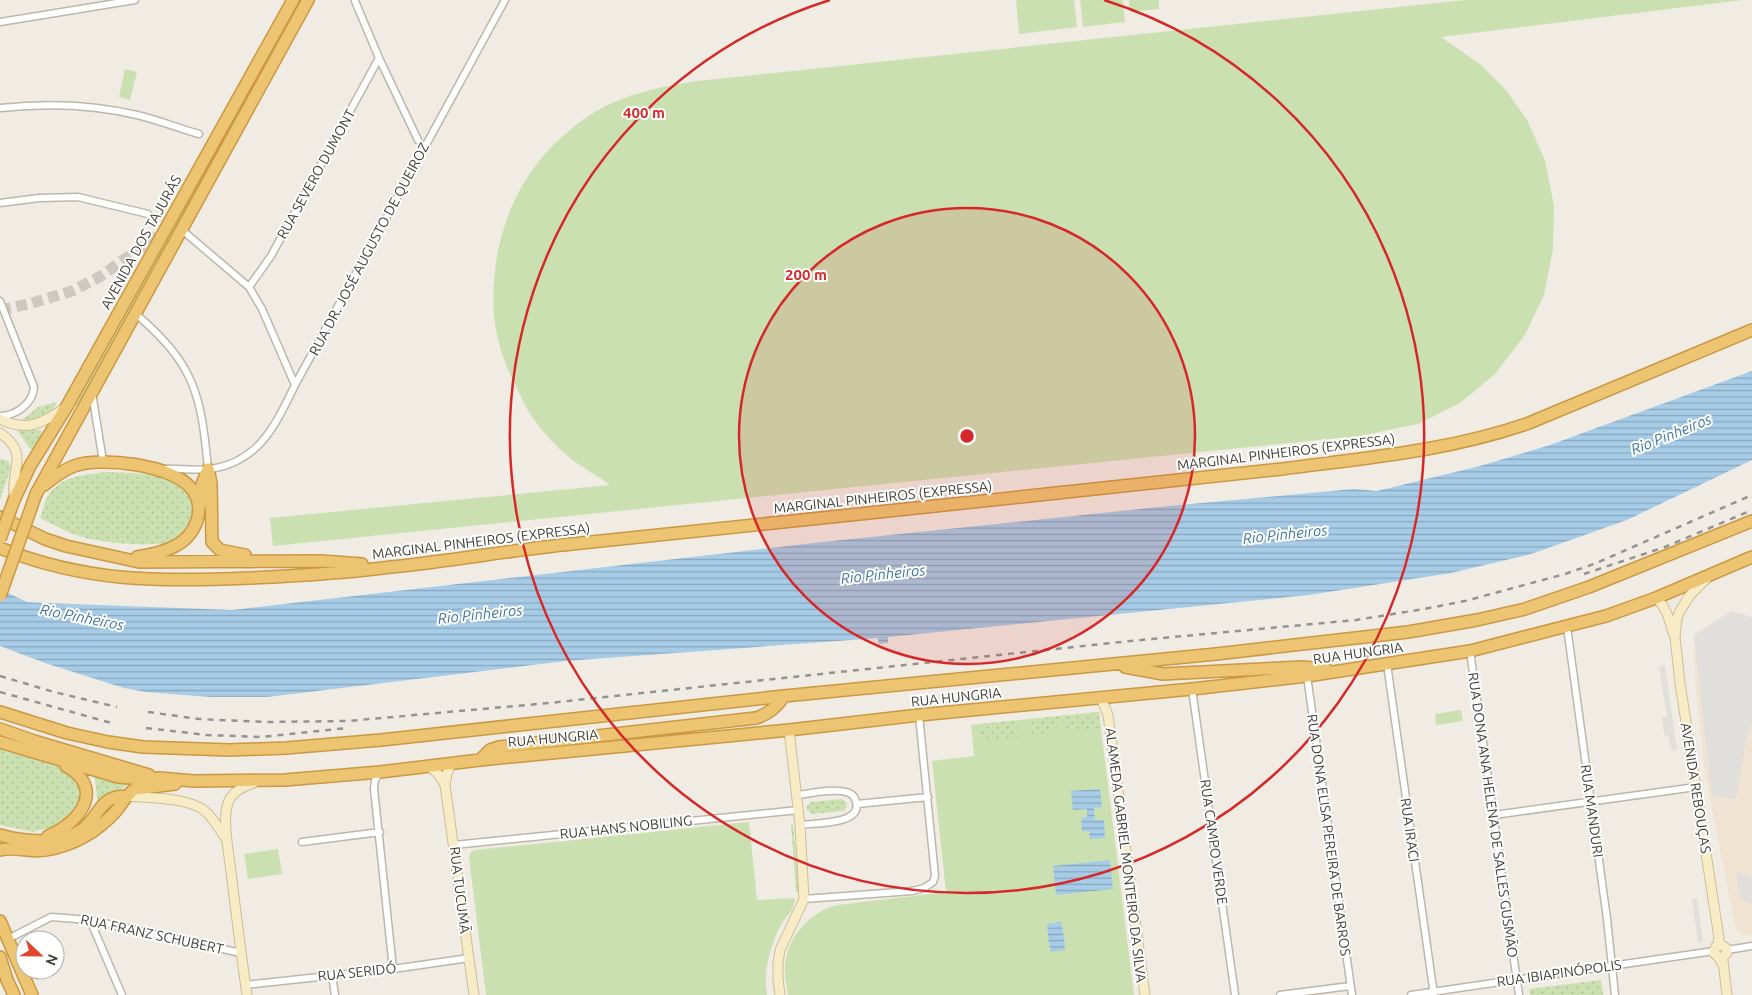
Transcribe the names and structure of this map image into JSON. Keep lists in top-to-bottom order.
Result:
{
  "streets": {
    "highway": ["AVENIDA DOS TAJURÁS", "MARGINAL PINHEIROS (EXPRESSA)", "RUA HUNGRIA"],
    "street": [
      "RUA SEVERO DUMONT",
      "RUA DR. JOSÉ AUGUSTO DE QUEIROZ",
      "AVENIDA REBOUÇAS",
      "RUA MANDURI",
      "RUA DONA ANA HELENA DE SALLES GUSMÃO",
      "RUA HANS NOBILING",
      "RUA IRACI",
      "RUA DONA ELISA PEREIRA DE BARROS",
      "RUA CAMPO VERDE",
      "ALAMEDA GABRIEL MONTEIRO DA SILVA",
      "RUA TUCUMÃ",
      "RUA FRANZ SCHUBERT",
      "RUA SERIDÓ",
      "RUA IBIAPINÓPOLIS"
    ]
  },
  "crossings": [
    ["RUA HUNGRIA", "AVENIDA REBOUÇAS"],
    ["RUA HUNGRIA", "RUA MANDURI"],
    ["RUA HUNGRIA", "RUA DONA ANA HELENA DE SALLES GUSMÃO"],
    ["RUA HUNGRIA", "RUA IRACI"],
    ["RUA HUNGRIA", "RUA DONA ELISA PEREIRA DE BARROS"],
    ["RUA HUNGRIA", "RUA CAMPO VERDE"],
    ["RUA HUNGRIA", "ALAMEDA GABRIEL MONTEIRO DA SILVA"],
    ["RUA HUNGRIA", "RUA TUCUMÃ"],
    ["AVENIDA REBOUÇAS", "RUA IBIAPINÓPOLIS"],
    ["RUA MANDURI", "RUA IBIAPINÓPOLIS"],
    ["RUA DONA ANA HELENA DE SALLES GUSMÃO", "RUA IBIAPINÓPOLIS"],
    ["RUA HANS NOBILING", "RUA TUCUMÃ"],
    ["RUA IRACI", "RUA IBIAPINÓPOLIS"],
    ["RUA TUCUMÃ", "RUA SERIDÓ"]
  ],
  "water": ["Rio Pinheiros"],
  "north": "right",
  "rings": ["400 m", "200 m"]
}
